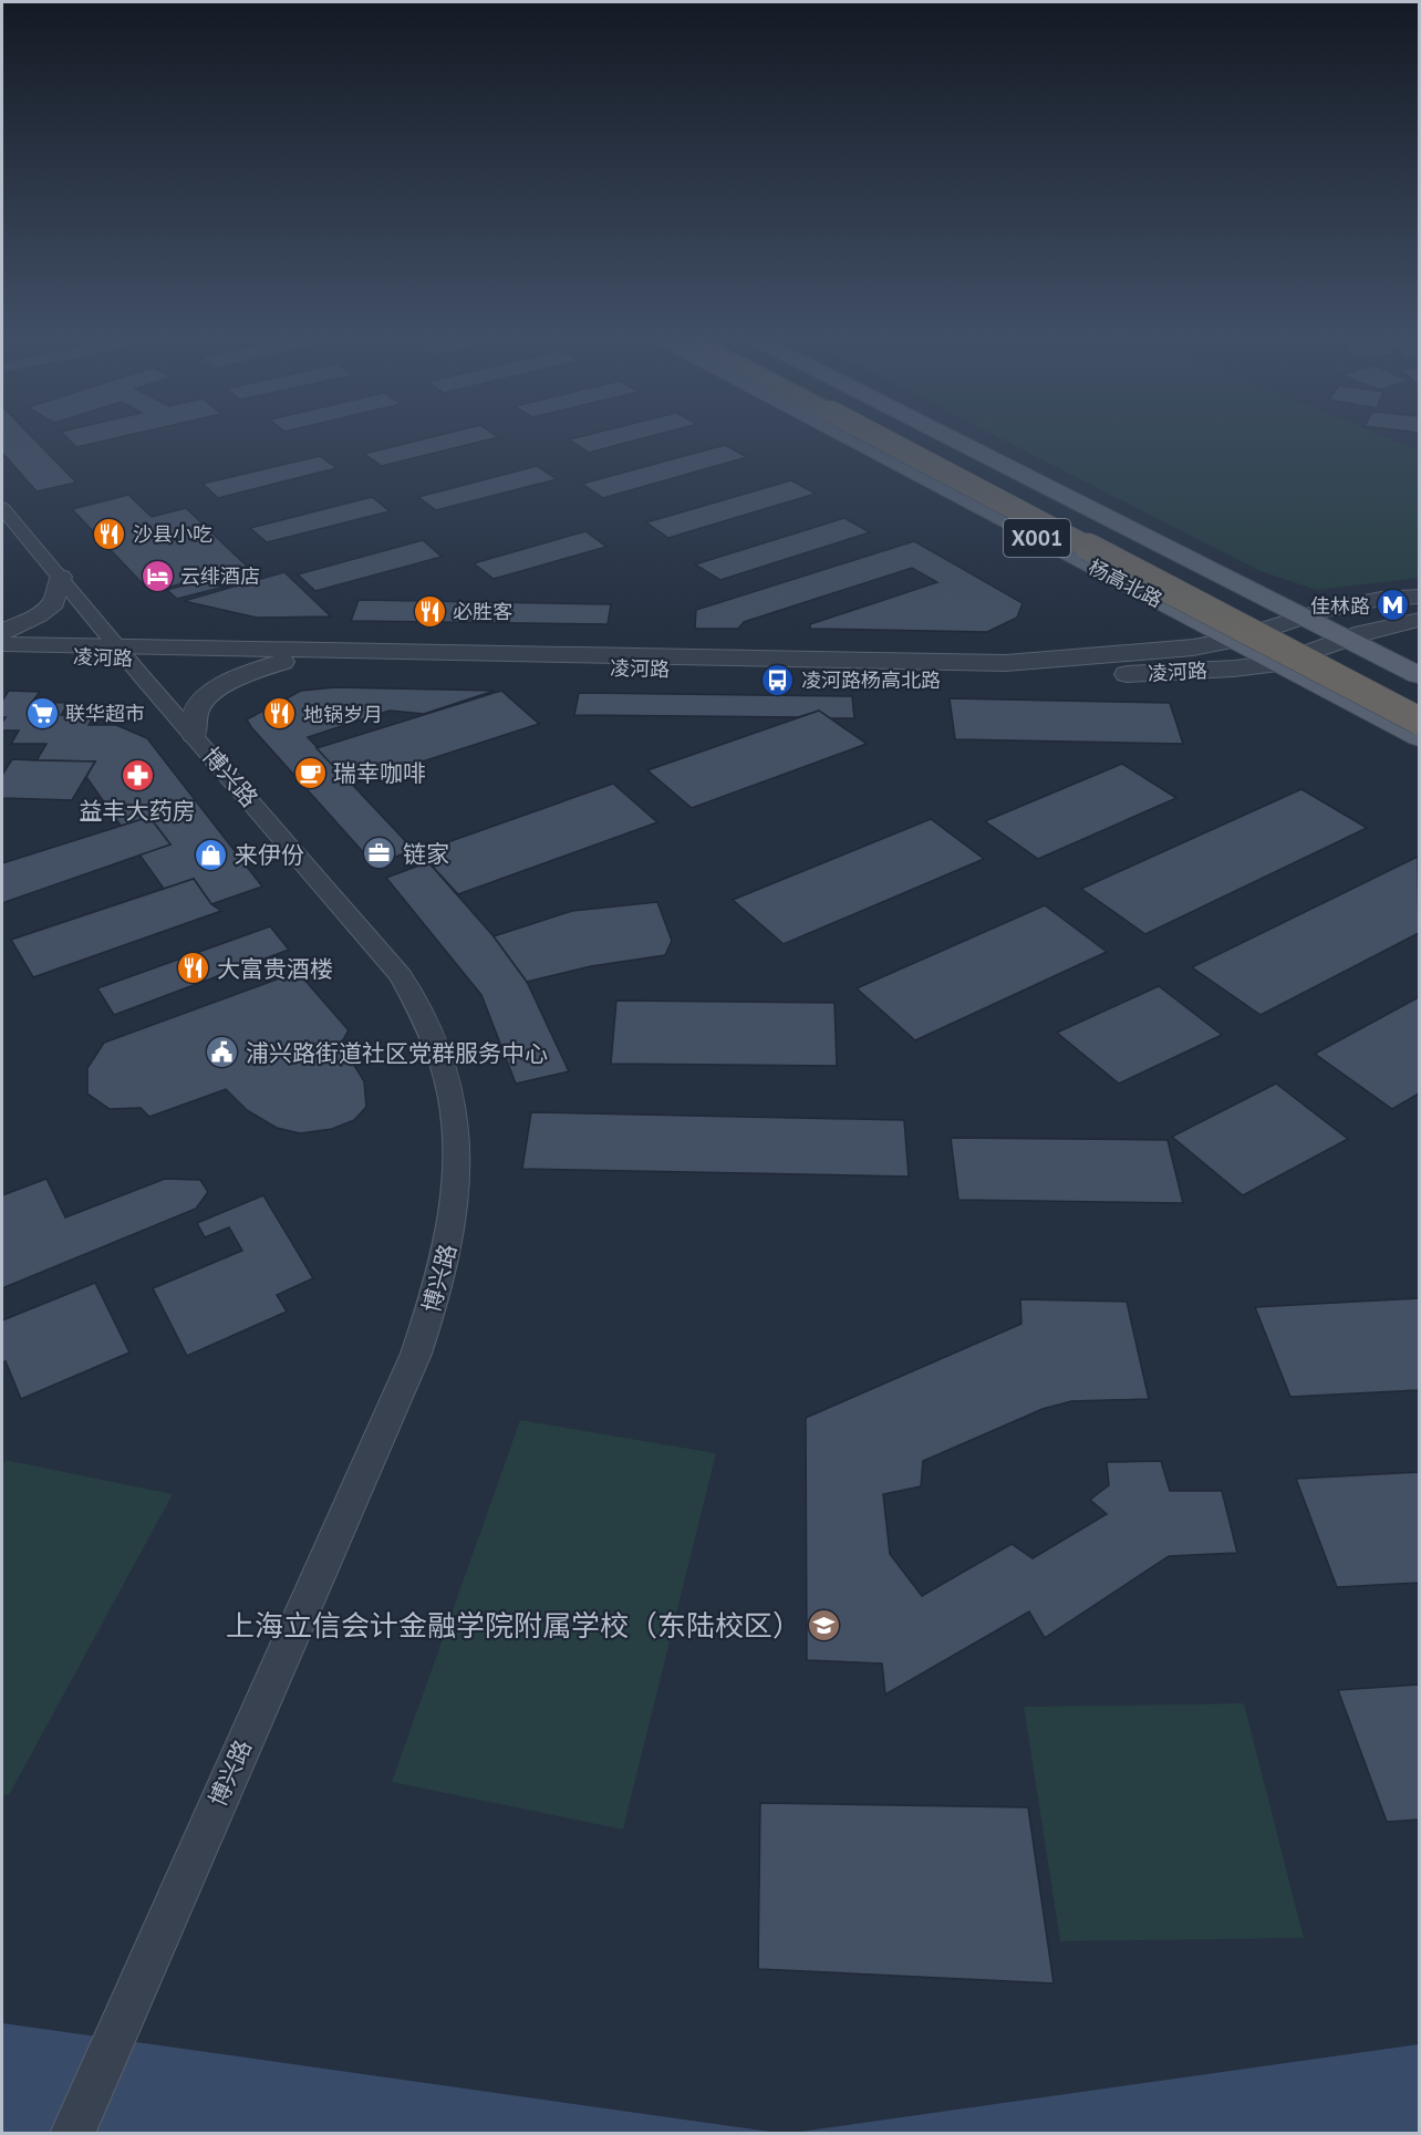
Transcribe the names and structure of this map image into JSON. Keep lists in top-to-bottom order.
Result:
{
  "streets": {
    "highway": ["X001", "杨高北路"],
    "street": ["凌河路", "博兴路"]
  },
  "crossings": [
    ["杨高北路", "凌河路"],
    ["凌河路", "博兴路"]
  ],
  "places": {
    "restaurant": [
      "沙县小吃",
      "必胜客",
      "地锅岁月",
      "大富贵酒楼"
    ],
    "hotel": ["云绯酒店"],
    "metro station": ["佳林路"],
    "bus stop": ["凌河路杨高北路"],
    "supermarket": ["联华超市"],
    "cafe": ["瑞幸咖啡"],
    "pharmacy": ["益丰大药房"],
    "office": ["链家"],
    "shop": ["来伊份"],
    "public building": ["浦兴路街道社区党群服务中心"],
    "school or university": ["上海立信会计金融学院附属学校（东陆校区）"]
  }
}
